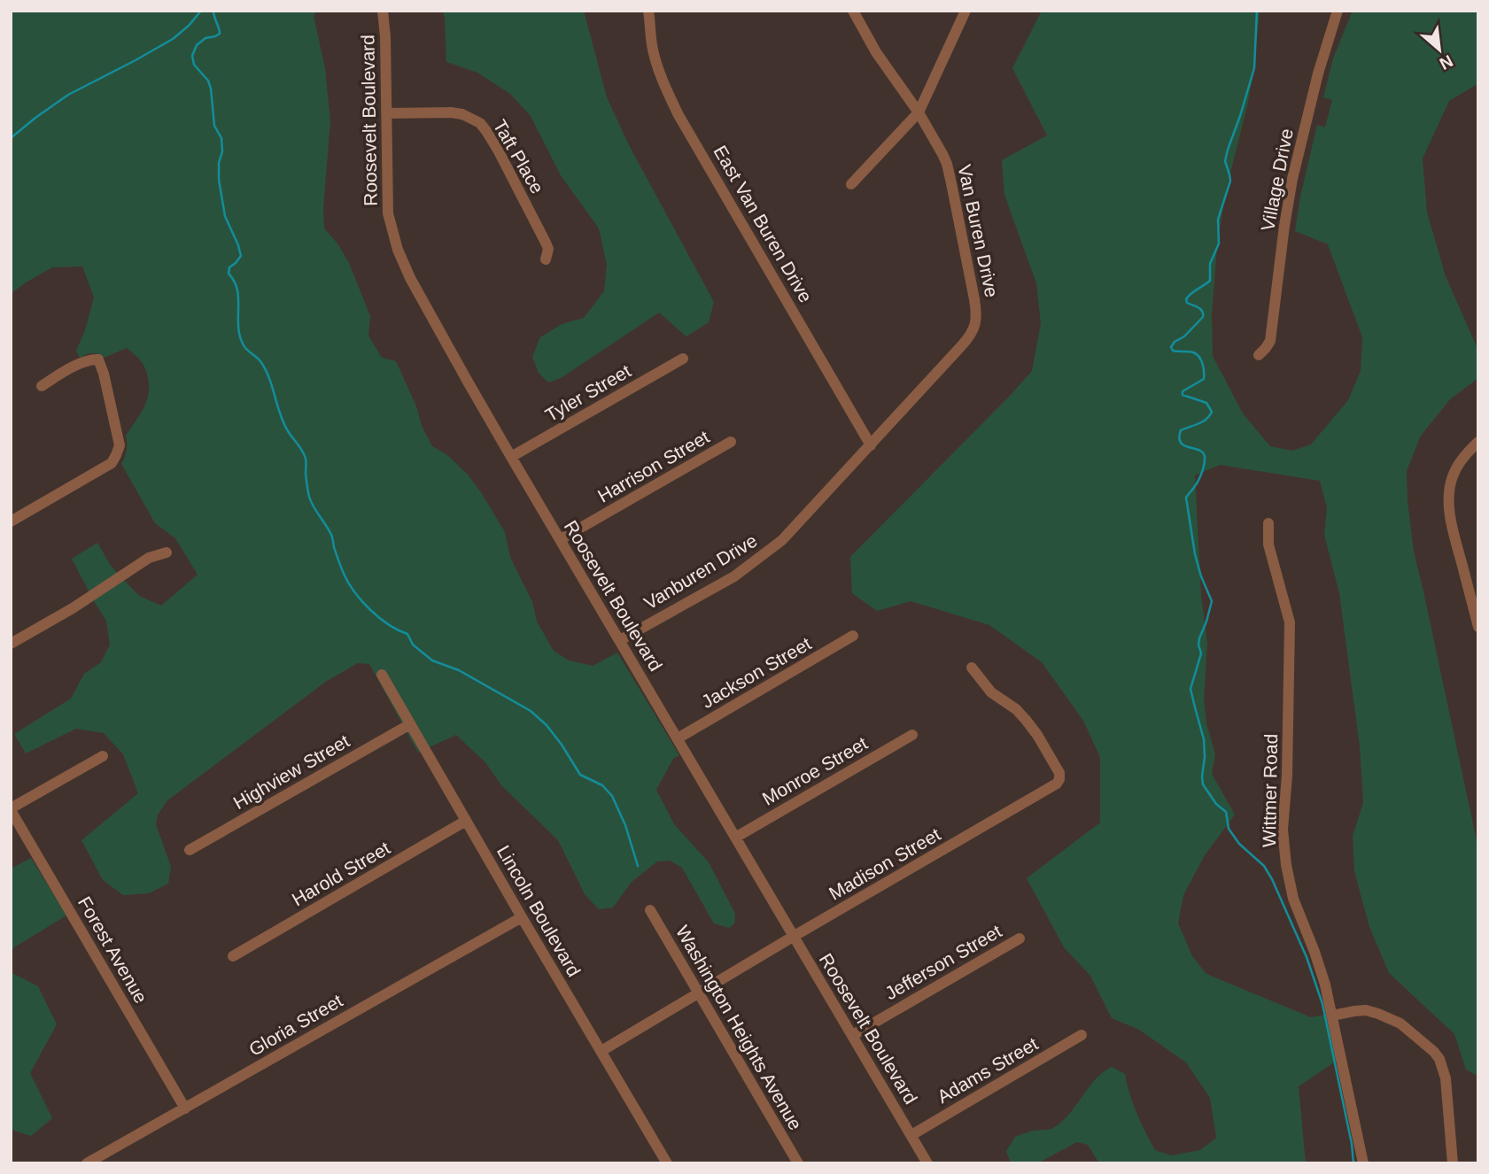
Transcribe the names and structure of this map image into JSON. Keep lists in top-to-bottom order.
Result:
{
  "streets": {
    "street": [
      "Roosevelt Boulevard",
      "Taft Place",
      "Village Drive",
      "East Van Buren Drive",
      "Van Buren Drive",
      "Tyler Street",
      "Harrison Street",
      "Vanburen Drive",
      "Jackson Street",
      "Monroe Street",
      "Highview Street",
      "Wittmer Road",
      "Madison Street",
      "Harold Street",
      "Lincoln Boulevard",
      "Forest Avenue",
      "Jefferson Street",
      "Gloria Street",
      "Washington Heights Avenue",
      "Adams Street"
    ]
  },
  "crossings": [
    ["Roosevelt Boulevard", "Taft Place"],
    ["Roosevelt Boulevard", "Tyler Street"],
    ["Roosevelt Boulevard", "Harrison Street"],
    ["Roosevelt Boulevard", "Vanburen Drive"],
    ["Roosevelt Boulevard", "Jackson Street"],
    ["Roosevelt Boulevard", "Monroe Street"],
    ["Roosevelt Boulevard", "Madison Street"],
    ["Roosevelt Boulevard", "Jefferson Street"],
    ["Roosevelt Boulevard", "Adams Street"],
    ["East Van Buren Drive", "Van Buren Drive"],
    ["East Van Buren Drive", "Vanburen Drive"],
    ["Van Buren Drive", "Vanburen Drive"],
    ["Highview Street", "Lincoln Boulevard"],
    ["Madison Street", "Lincoln Boulevard"],
    ["Madison Street", "Washington Heights Avenue"],
    ["Harold Street", "Lincoln Boulevard"],
    ["Lincoln Boulevard", "Gloria Street"],
    ["Forest Avenue", "Gloria Street"]
  ],
  "north": "bottom right"
}
